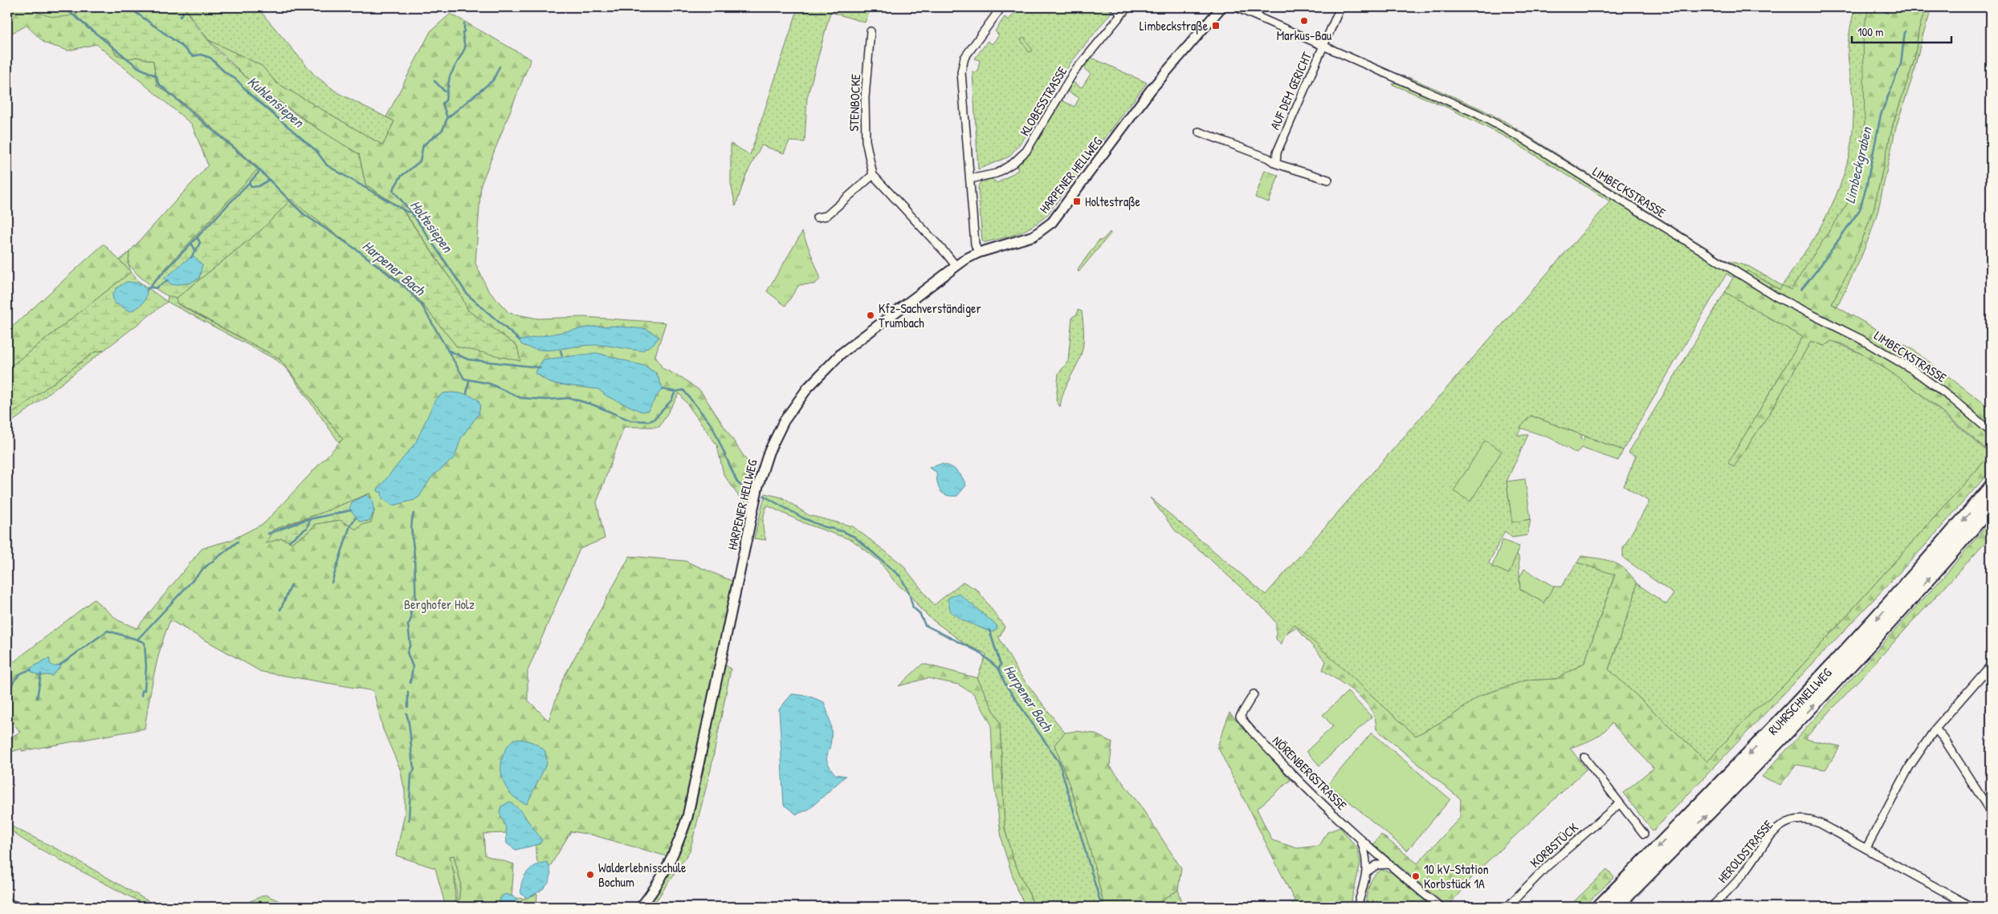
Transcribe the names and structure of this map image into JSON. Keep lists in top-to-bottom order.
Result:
{
  "streets": {
    "highway": ["RUHRSCHNELLWEG"],
    "street": [
      "AUF DEM GERICHT",
      "KLOBESSTRASSE",
      "STENBOCKE",
      "HARPENER HELLWEG",
      "LIMBECKSTRASSE",
      "NÖRENBERGSTRASSE",
      "KORBSTÜCK",
      "HEROLDSTRASSE"
    ]
  },
  "crossings": [
    ["AUF DEM GERICHT", "LIMBECKSTRASSE"]
  ],
  "water": [
    "Kuhlensiepen",
    "Limbeckgraben",
    "Holtesiepen",
    "Harpener Bach"
  ],
  "parks": ["Berghofer Holz"],
  "places": {
    "other": [
      "Markus-Bau",
      "Kfz-Sachverständiger Trumbach",
      "Walderlebnisschule Bochum",
      "10 kV-Station Korbstück 1A"
    ],
    "transit": ["Limbeckstraße", "Holtestraße"]
  },
  "scale_bar": "100 m"
}
